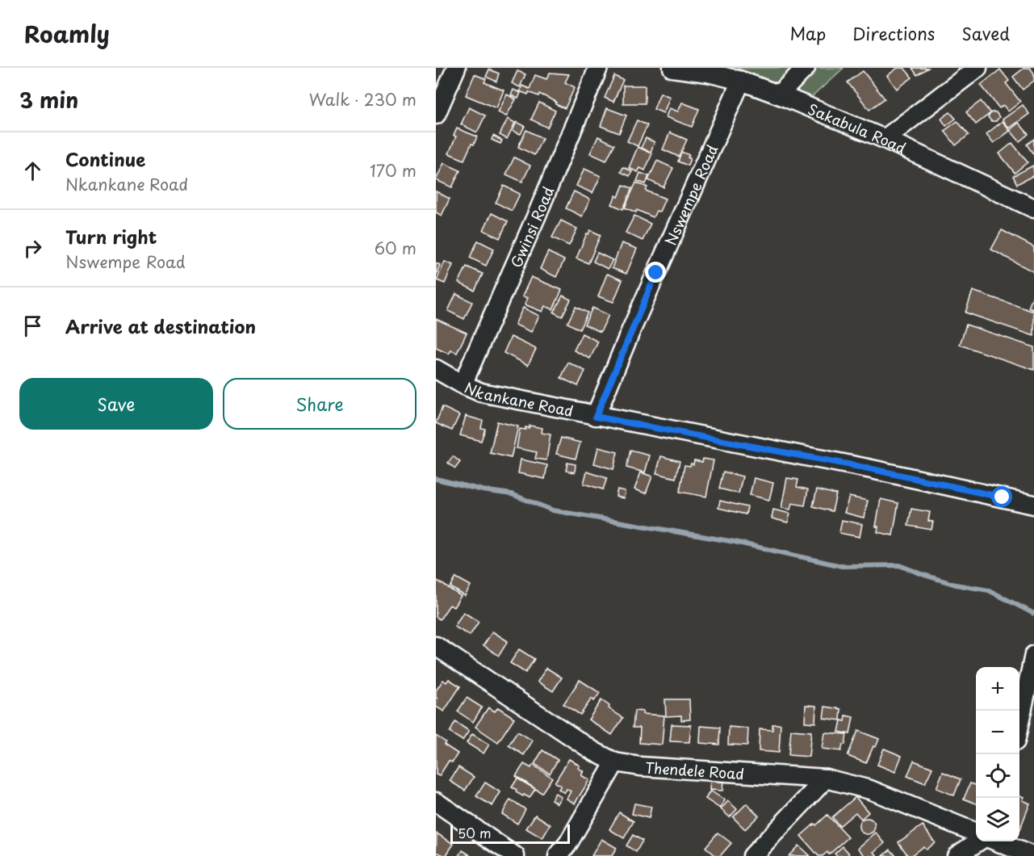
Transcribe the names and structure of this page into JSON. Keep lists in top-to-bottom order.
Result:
{
  "streets": {
    "street": [
      "Sakabula Road",
      "Nswempe Road",
      "Gwinsi Road",
      "Nkankane Road",
      "Thendele Road"
    ]
  },
  "crossings": [
    ["Sakabula Road", "Nswempe Road"],
    ["Nswempe Road", "Nkankane Road"],
    ["Gwinsi Road", "Nkankane Road"]
  ],
  "scale_bar": "50 m",
  "page": {
    "header": "Roamly",
    "nav": ["Map", "Directions", "Saved"],
    "heading": ["3 min", "Walk · 230 m"],
    "list": [
      ["Continue", "Nkankane Road", "170 m"],
      ["Turn right", "Nswempe Road", "60 m"],
      "Arrive at destination"
    ],
    "buttons": ["Save", "Share"],
    "map_buttons": ["+", "−"],
    "scale": "50 m"
  }
}
